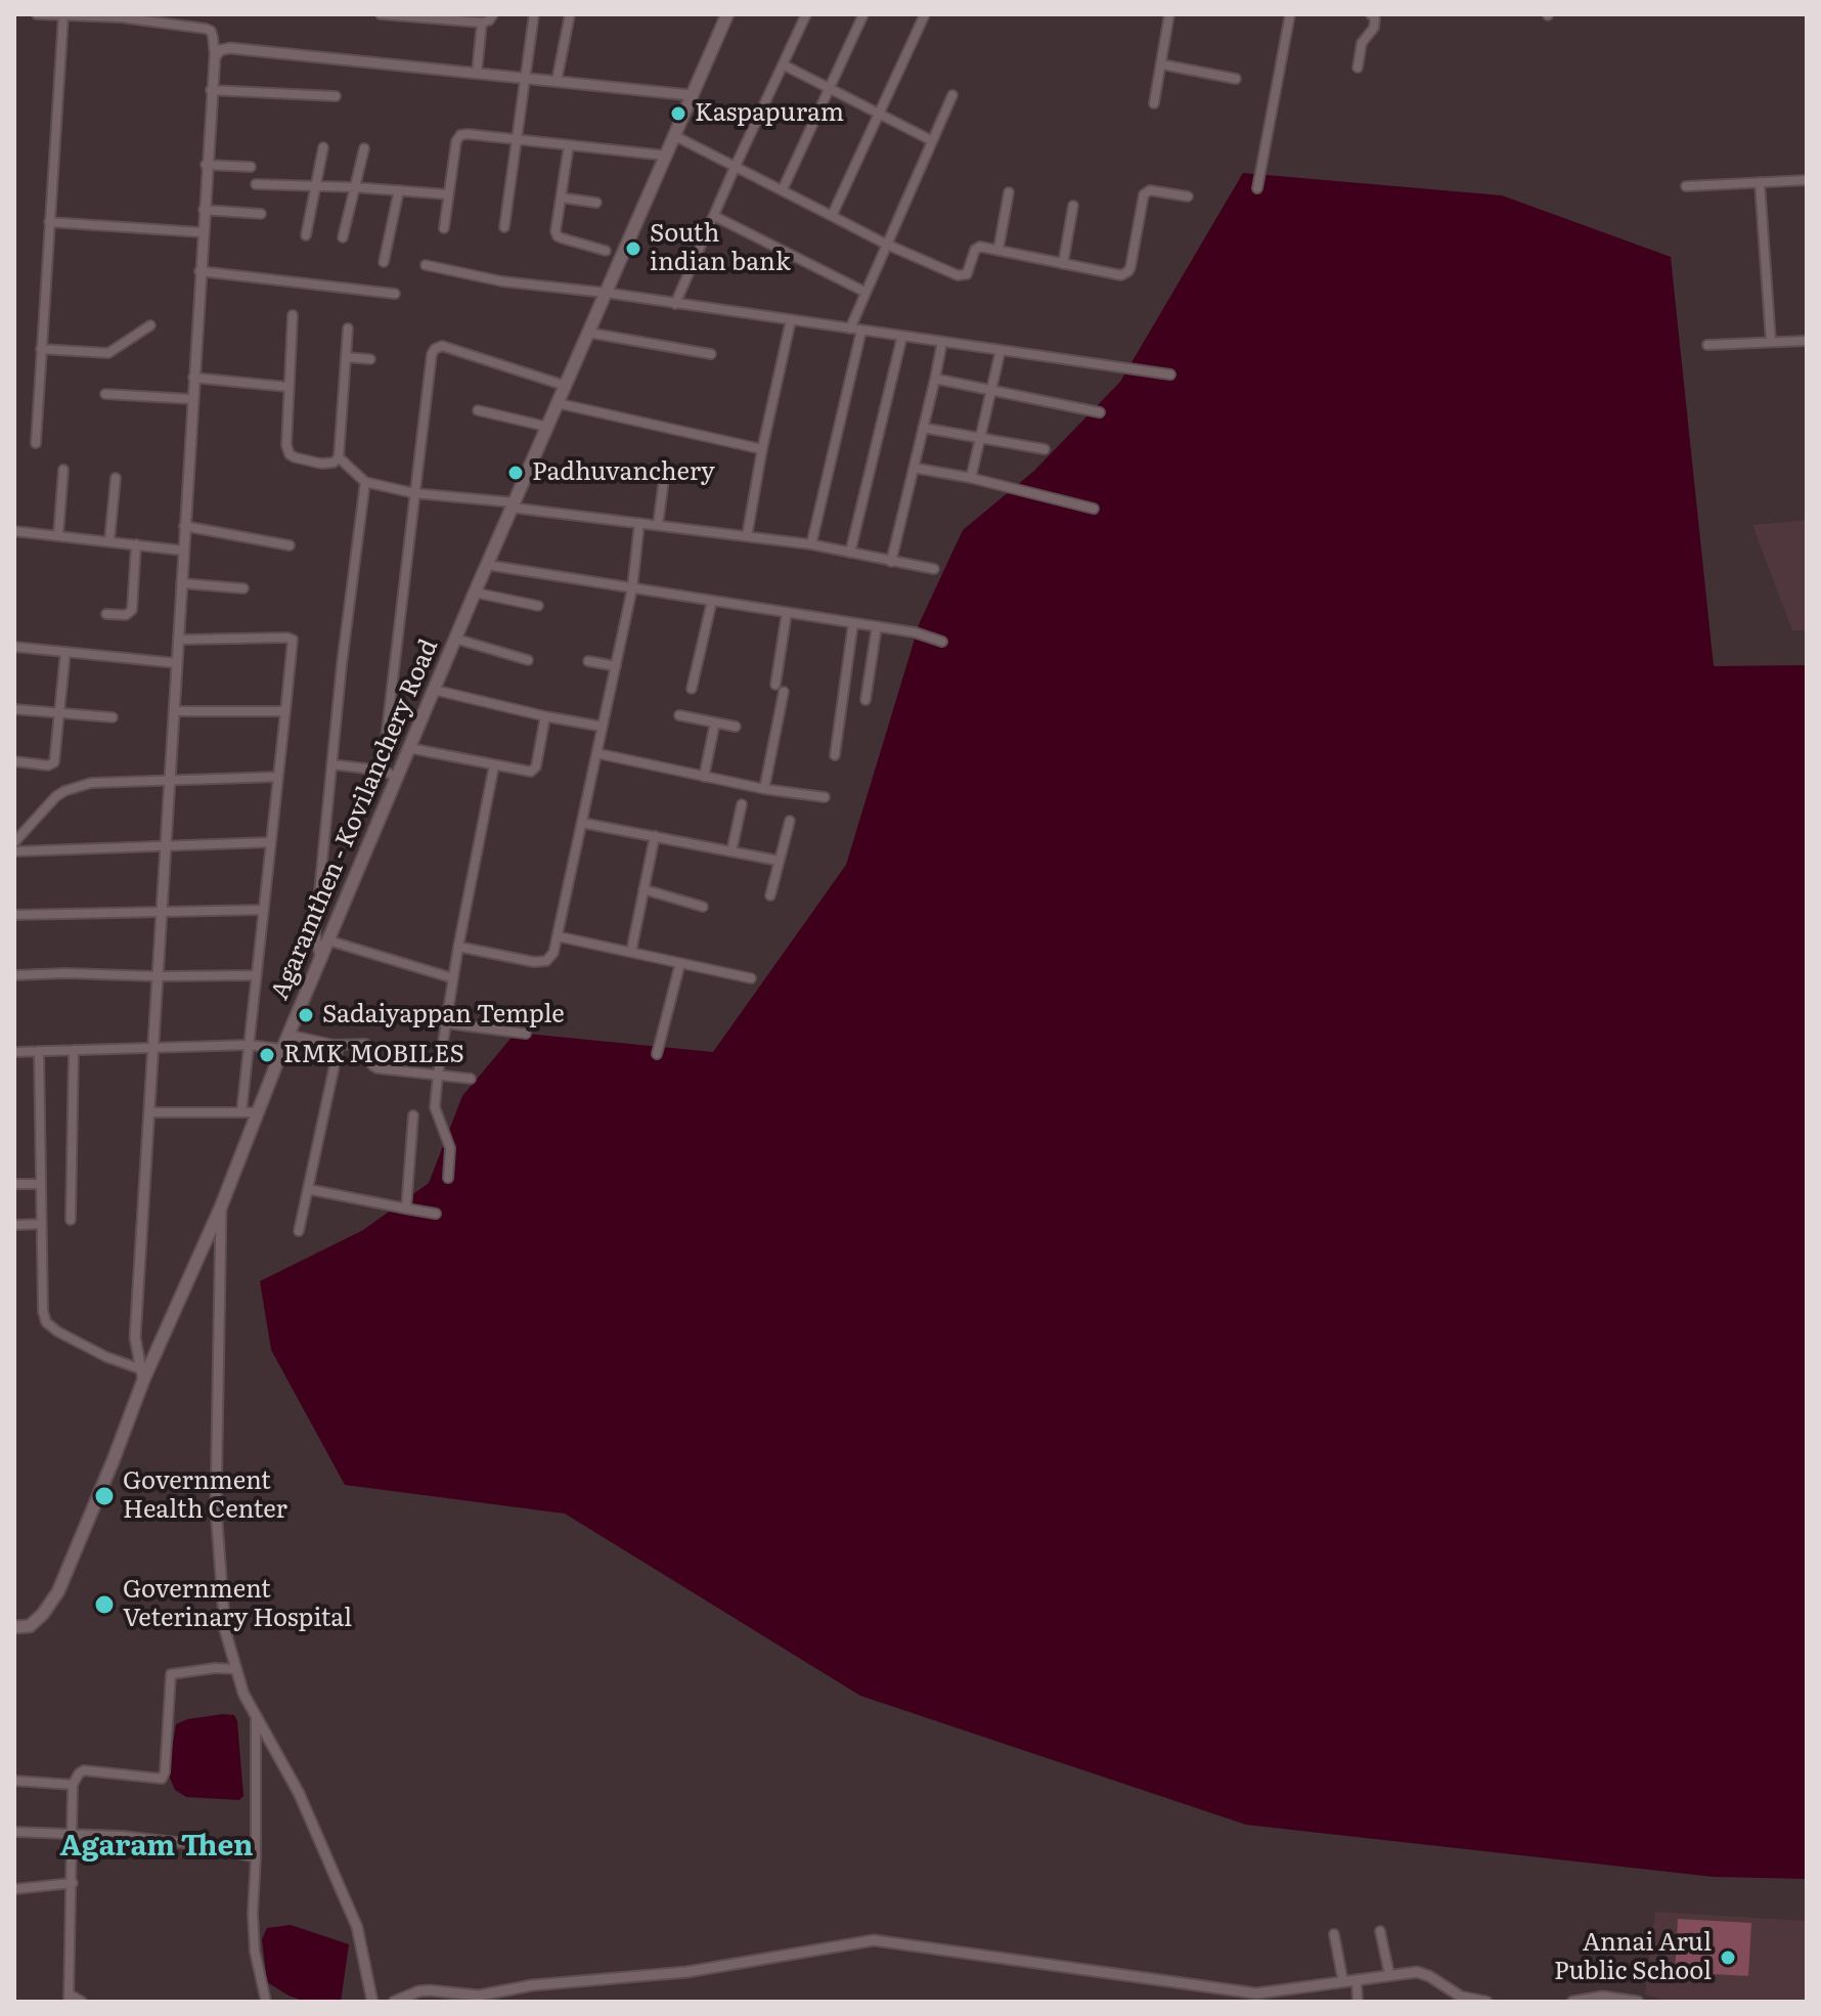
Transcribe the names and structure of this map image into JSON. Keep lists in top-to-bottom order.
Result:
{
  "streets": {
    "main road": ["Agaramthen - Kovilanchery Road"]
  },
  "districts": ["Agaram Then"],
  "places": [
    "Kaspapuram",
    "South indian bank",
    "Padhuvanchery",
    "Sadaiyappan Temple",
    "RMK MOBILES",
    "Government Health Center",
    "Government Veterinary Hospital",
    "Annai Arul Public School"
  ]
}
